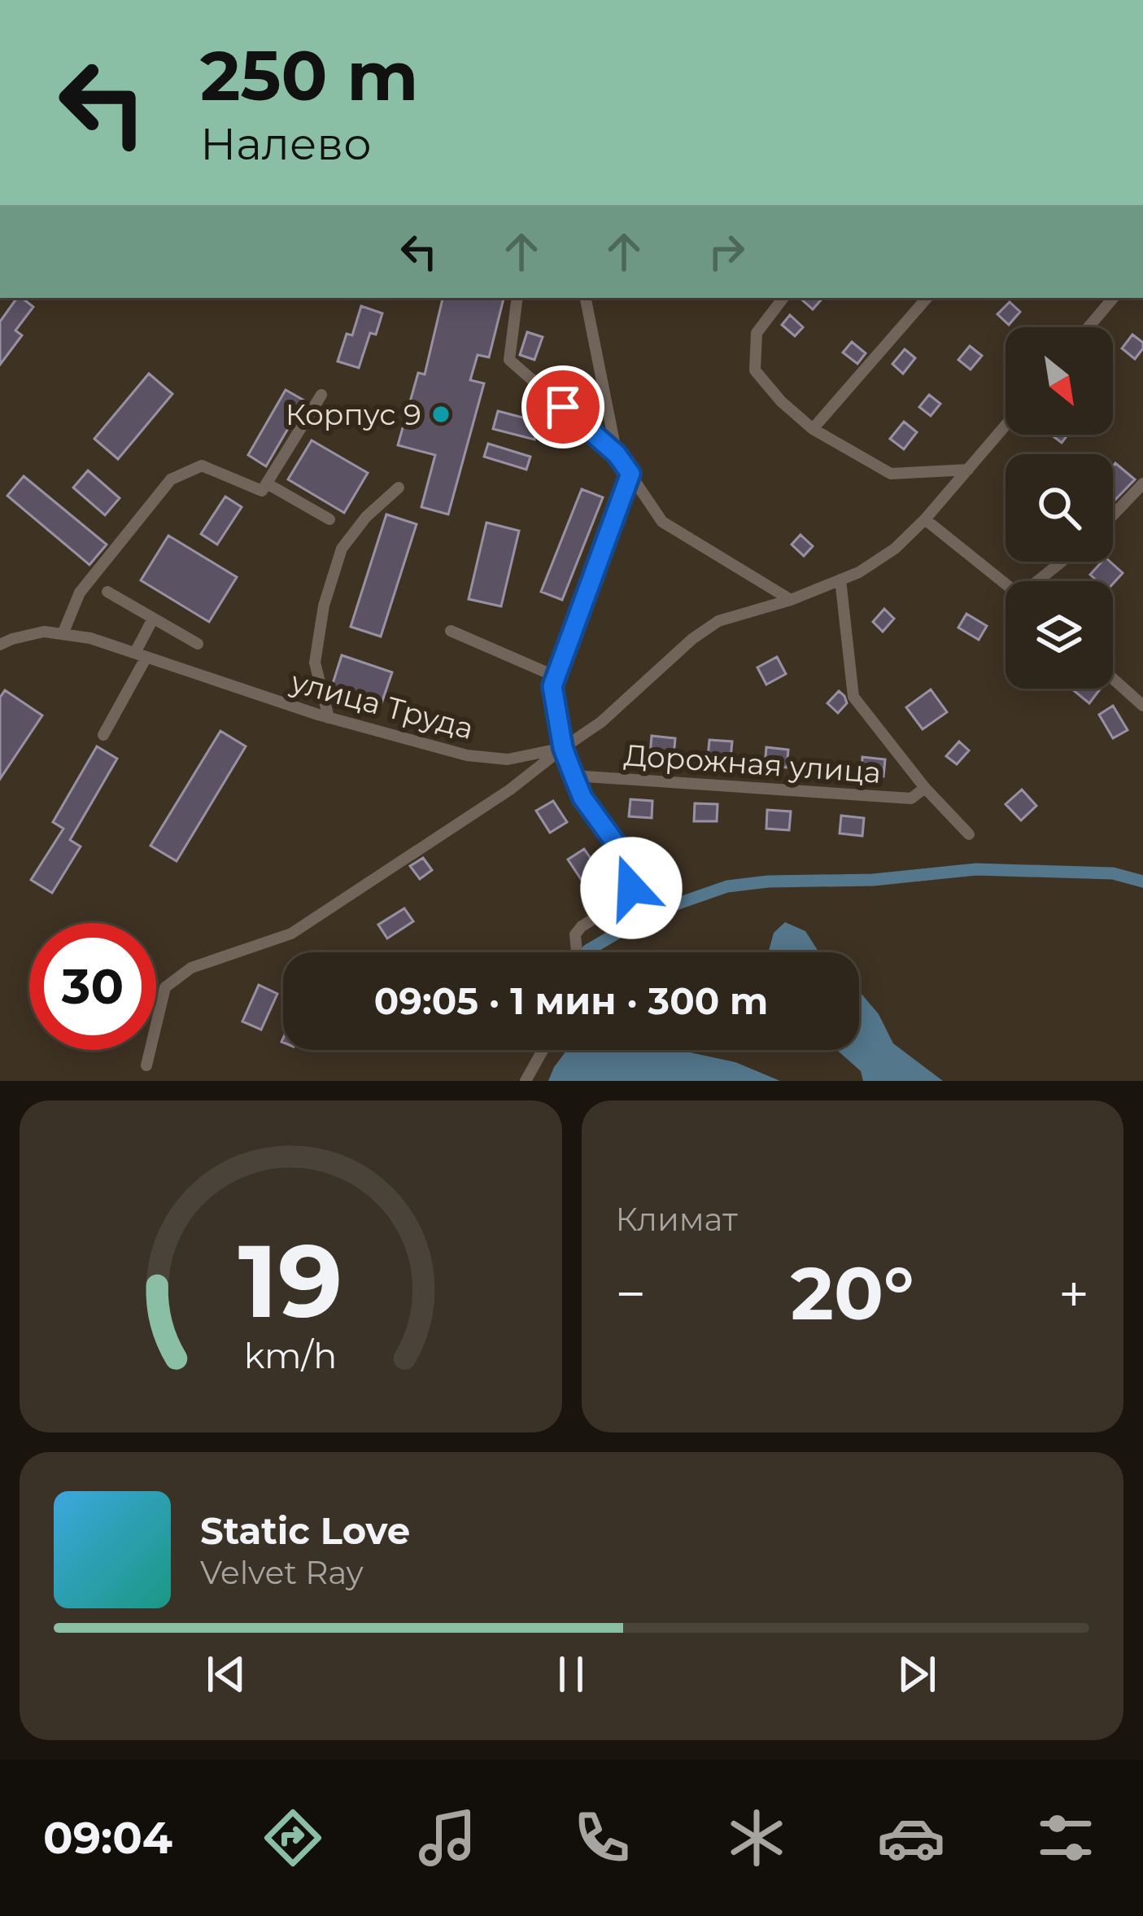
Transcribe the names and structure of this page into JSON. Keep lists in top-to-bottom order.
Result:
{
  "streets": {
    "street": ["улица Труда", "Дорожная улица"]
  },
  "crossings": [
    ["улица Труда", "Дорожная улица"]
  ],
  "places": ["Корпус 9"],
  "north": "bottom right",
  "page": {
    "turn": ["250 m", "Налево"],
    "limit": "30",
    "trip": "09:05 · 1 мин · 300 m",
    "tile": "Климат",
    "heat": ["−", "20°", "+"],
    "song": ["Static Love", "Velvet Ray"],
    "tabs": "09:04",
    "gauge": ["19", "km/h"]
  }
}
